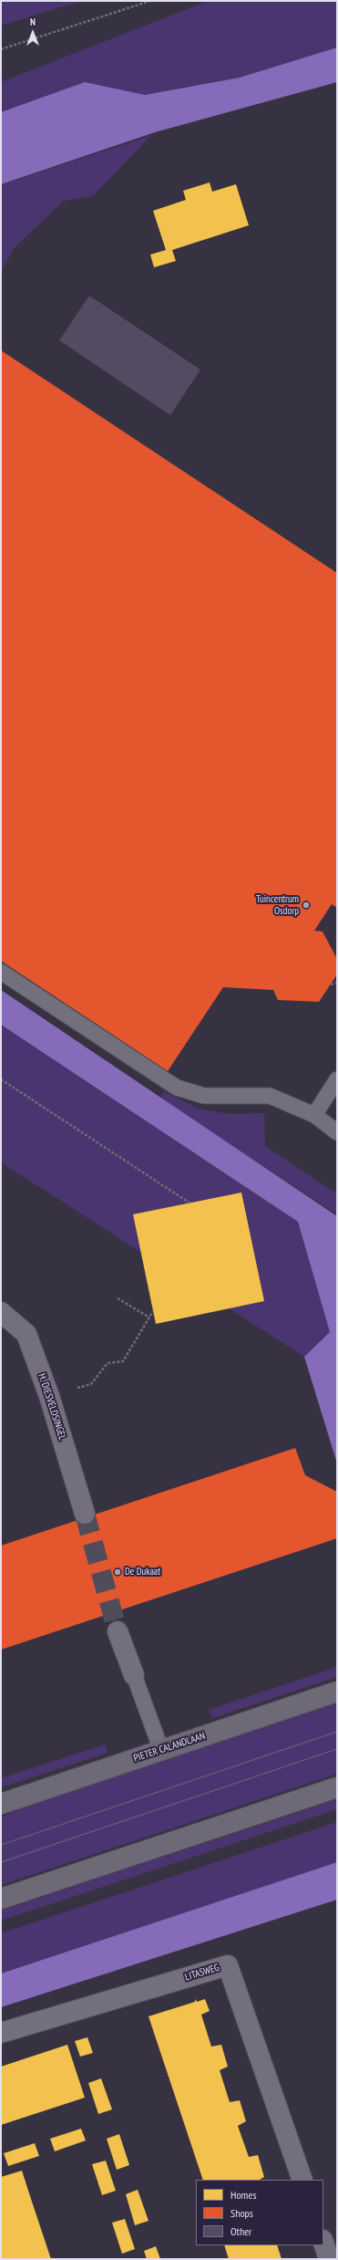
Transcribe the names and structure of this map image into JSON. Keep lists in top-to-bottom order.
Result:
{
  "streets": {
    "main road": ["PIETER CALANDLAAN"],
    "street": ["H. DIESVELDSINGEL", "LITASWEG"]
  },
  "places": ["Tuincentrum Osdorp", "De Dukaat"],
  "legend": ["Homes", "Shops", "Other"],
  "north": "top"
}
